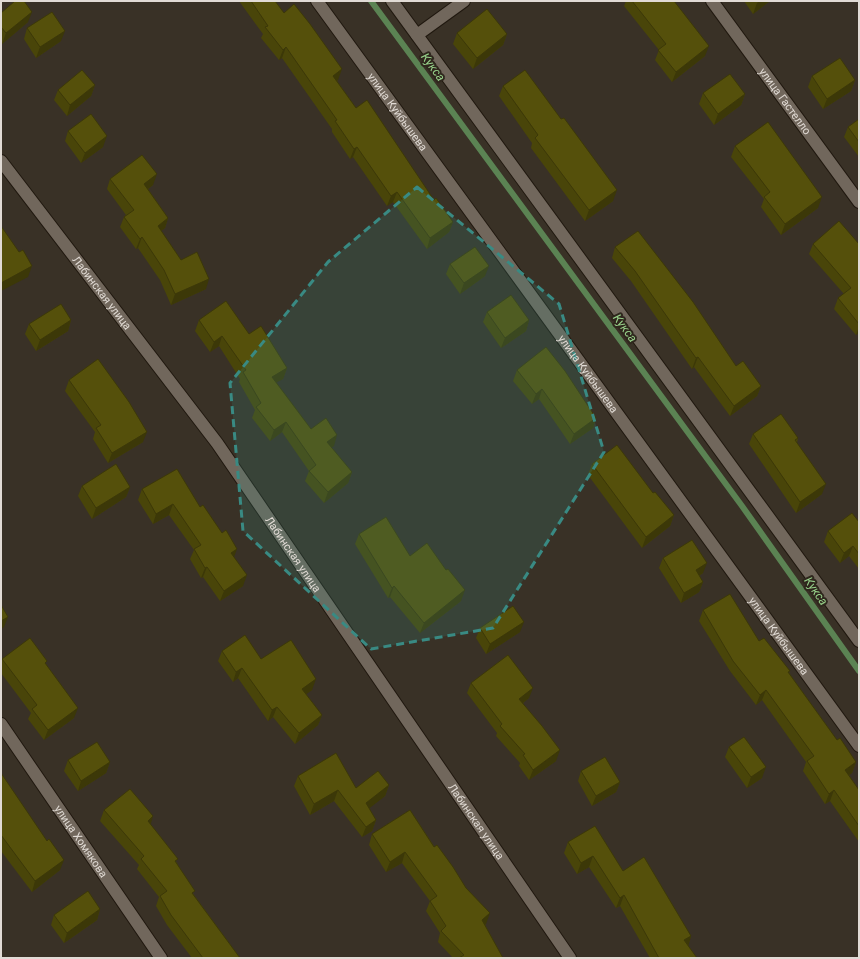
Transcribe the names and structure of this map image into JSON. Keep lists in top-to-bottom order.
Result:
{
  "streets": {
    "street": [
      "улица Гастелло",
      "улица Куйбышева",
      "Лабинская улица",
      "улица Хомякова"
    ]
  },
  "water": ["Кукса"]
}
